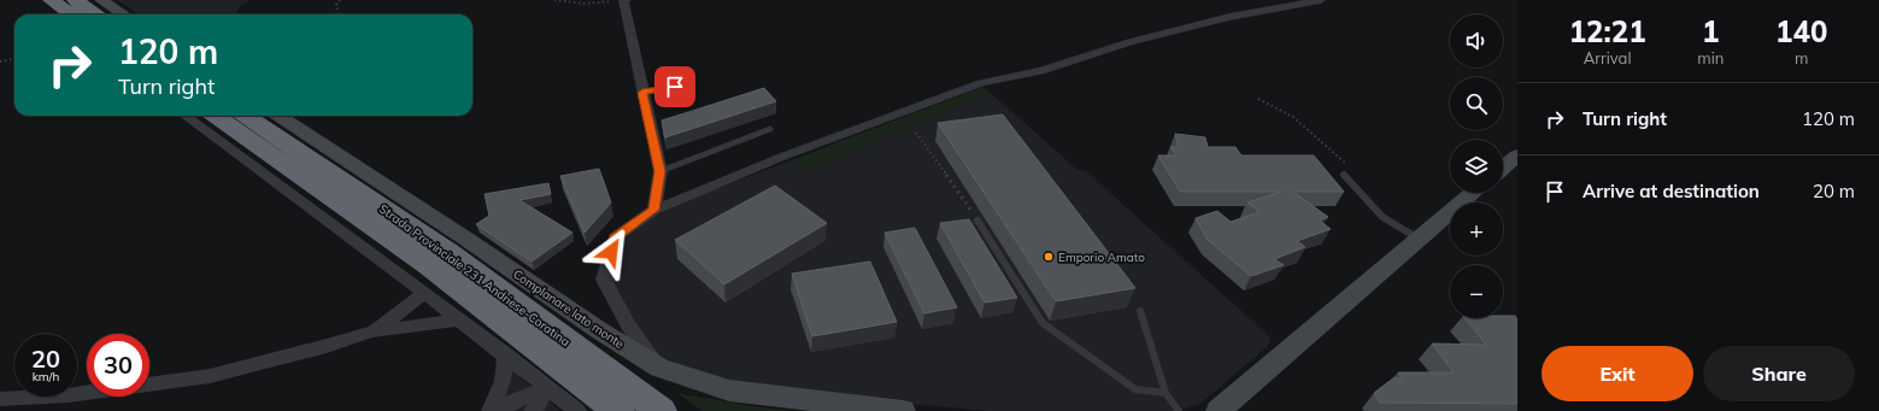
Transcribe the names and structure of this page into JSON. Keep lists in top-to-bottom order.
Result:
{
  "streets": {
    "highway": ["Strada Provinciale 231 Andriese-Coratina"],
    "street": ["Complanare lato monte"]
  },
  "places": ["Emporio Amato"],
  "page": {
    "eta": [
      "12:21",
      "Arrival",
      "1",
      "min",
      "140",
      "m"
    ],
    "map_buttons": ["+", "−"],
    "turn": ["120 m", "Turn right"],
    "list": [
      {
        "name": "Turn right",
        "value": "120 m"
      },
      {
        "name": "Arrive at destination",
        "value": "20 m"
      }
    ],
    "speed": "20 km/h",
    "limit": "30",
    "buttons": ["Exit", "Share"]
  }
}
